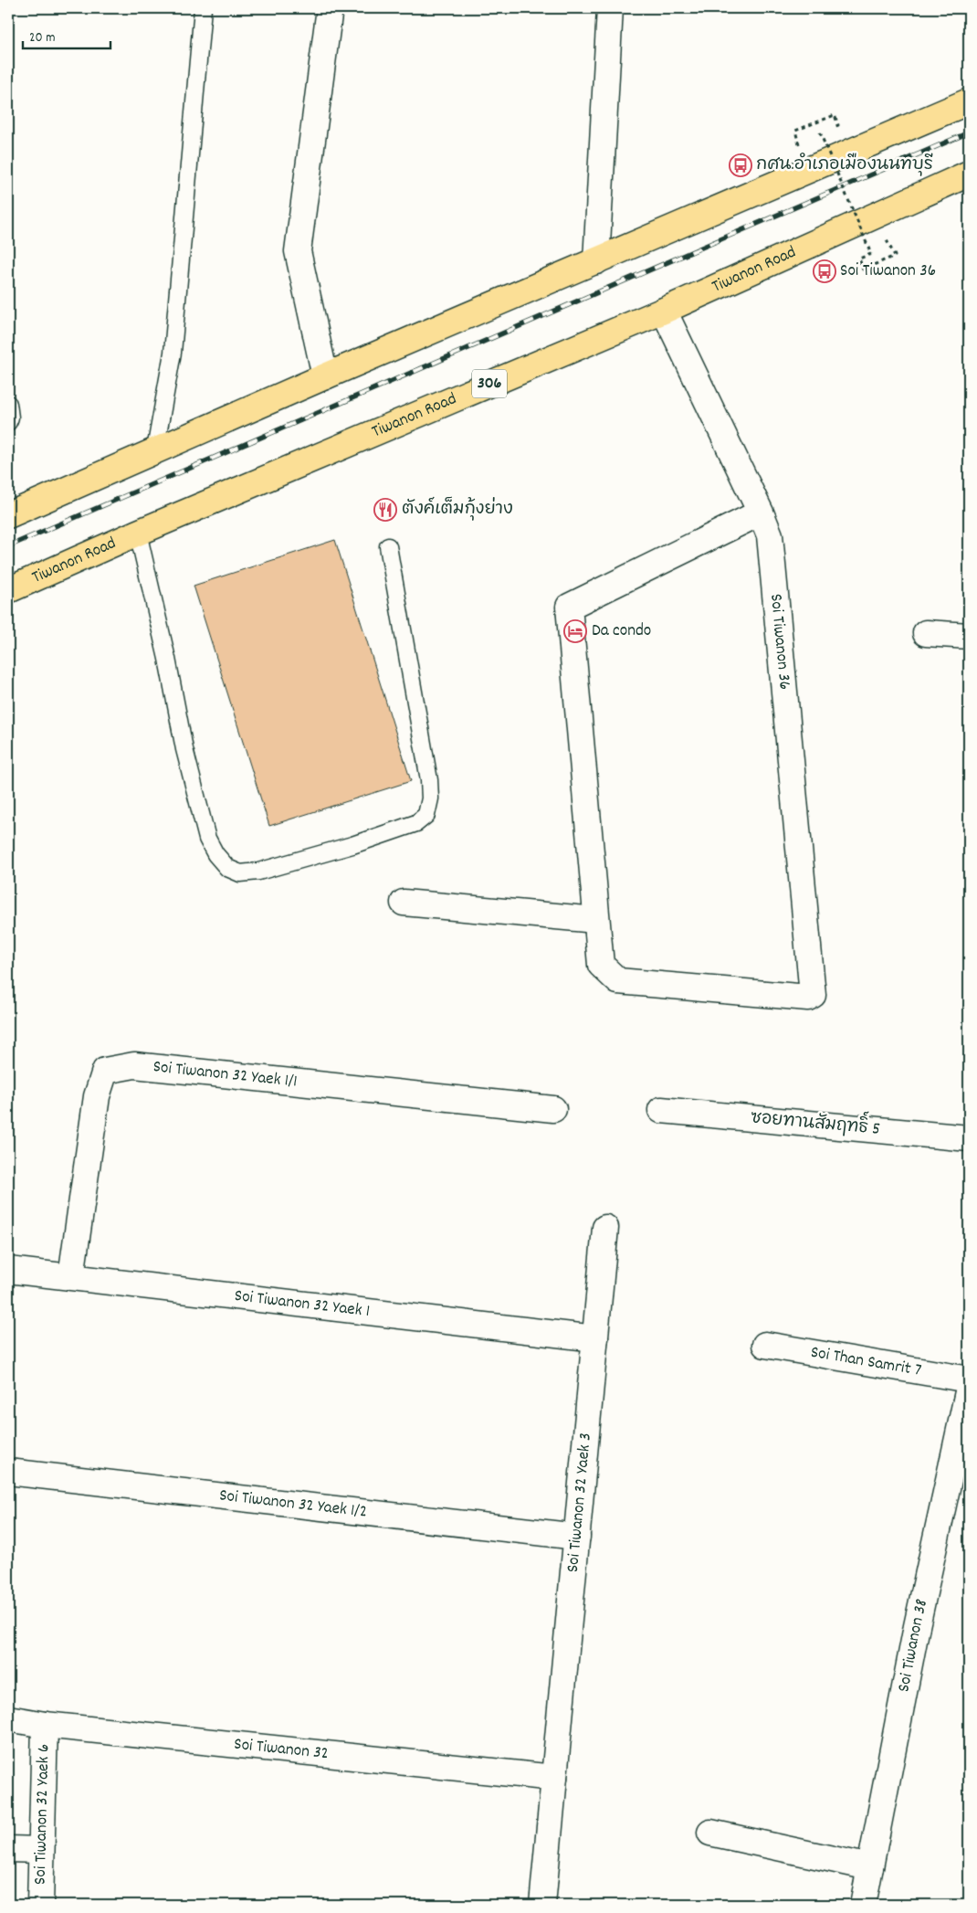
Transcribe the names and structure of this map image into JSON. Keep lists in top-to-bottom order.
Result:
{
  "streets": {
    "main road": ["Tiwanon Road", "306"],
    "street": [
      "Soi Tiwanon 36",
      "Soi Tiwanon 32 Yaek 1/1",
      "ซอยทานสัมฤทธิ์ 5",
      "Soi Tiwanon 32 Yaek 1",
      "Soi Than Samrit 7",
      "Soi Tiwanon 32 Yaek 3",
      "Soi Tiwanon 32 Yaek 1/2",
      "Soi Tiwanon 38",
      "Soi Tiwanon 32",
      "Soi Tiwanon 32 Yaek 6"
    ]
  },
  "crossings": [
    ["Tiwanon Road", "Soi Tiwanon 36"],
    ["Soi Tiwanon 32 Yaek 1/1", "Soi Tiwanon 32 Yaek 1"],
    ["Soi Tiwanon 32 Yaek 1", "Soi Tiwanon 32 Yaek 3"],
    ["Soi Tiwanon 32 Yaek 3", "Soi Tiwanon 32 Yaek 1/2"],
    ["Soi Tiwanon 32 Yaek 3", "Soi Tiwanon 32"],
    ["Soi Tiwanon 32", "Soi Tiwanon 32 Yaek 6"]
  ],
  "places": {
    "bus stop": ["กศน.อำเภอเมืองนนทบุรี", "Soi Tiwanon 36"],
    "restaurant": ["ตังค์เต็มกุ้งย่าง"],
    "hotel": ["Da condo"]
  },
  "scale_bar": "20 m"
}
